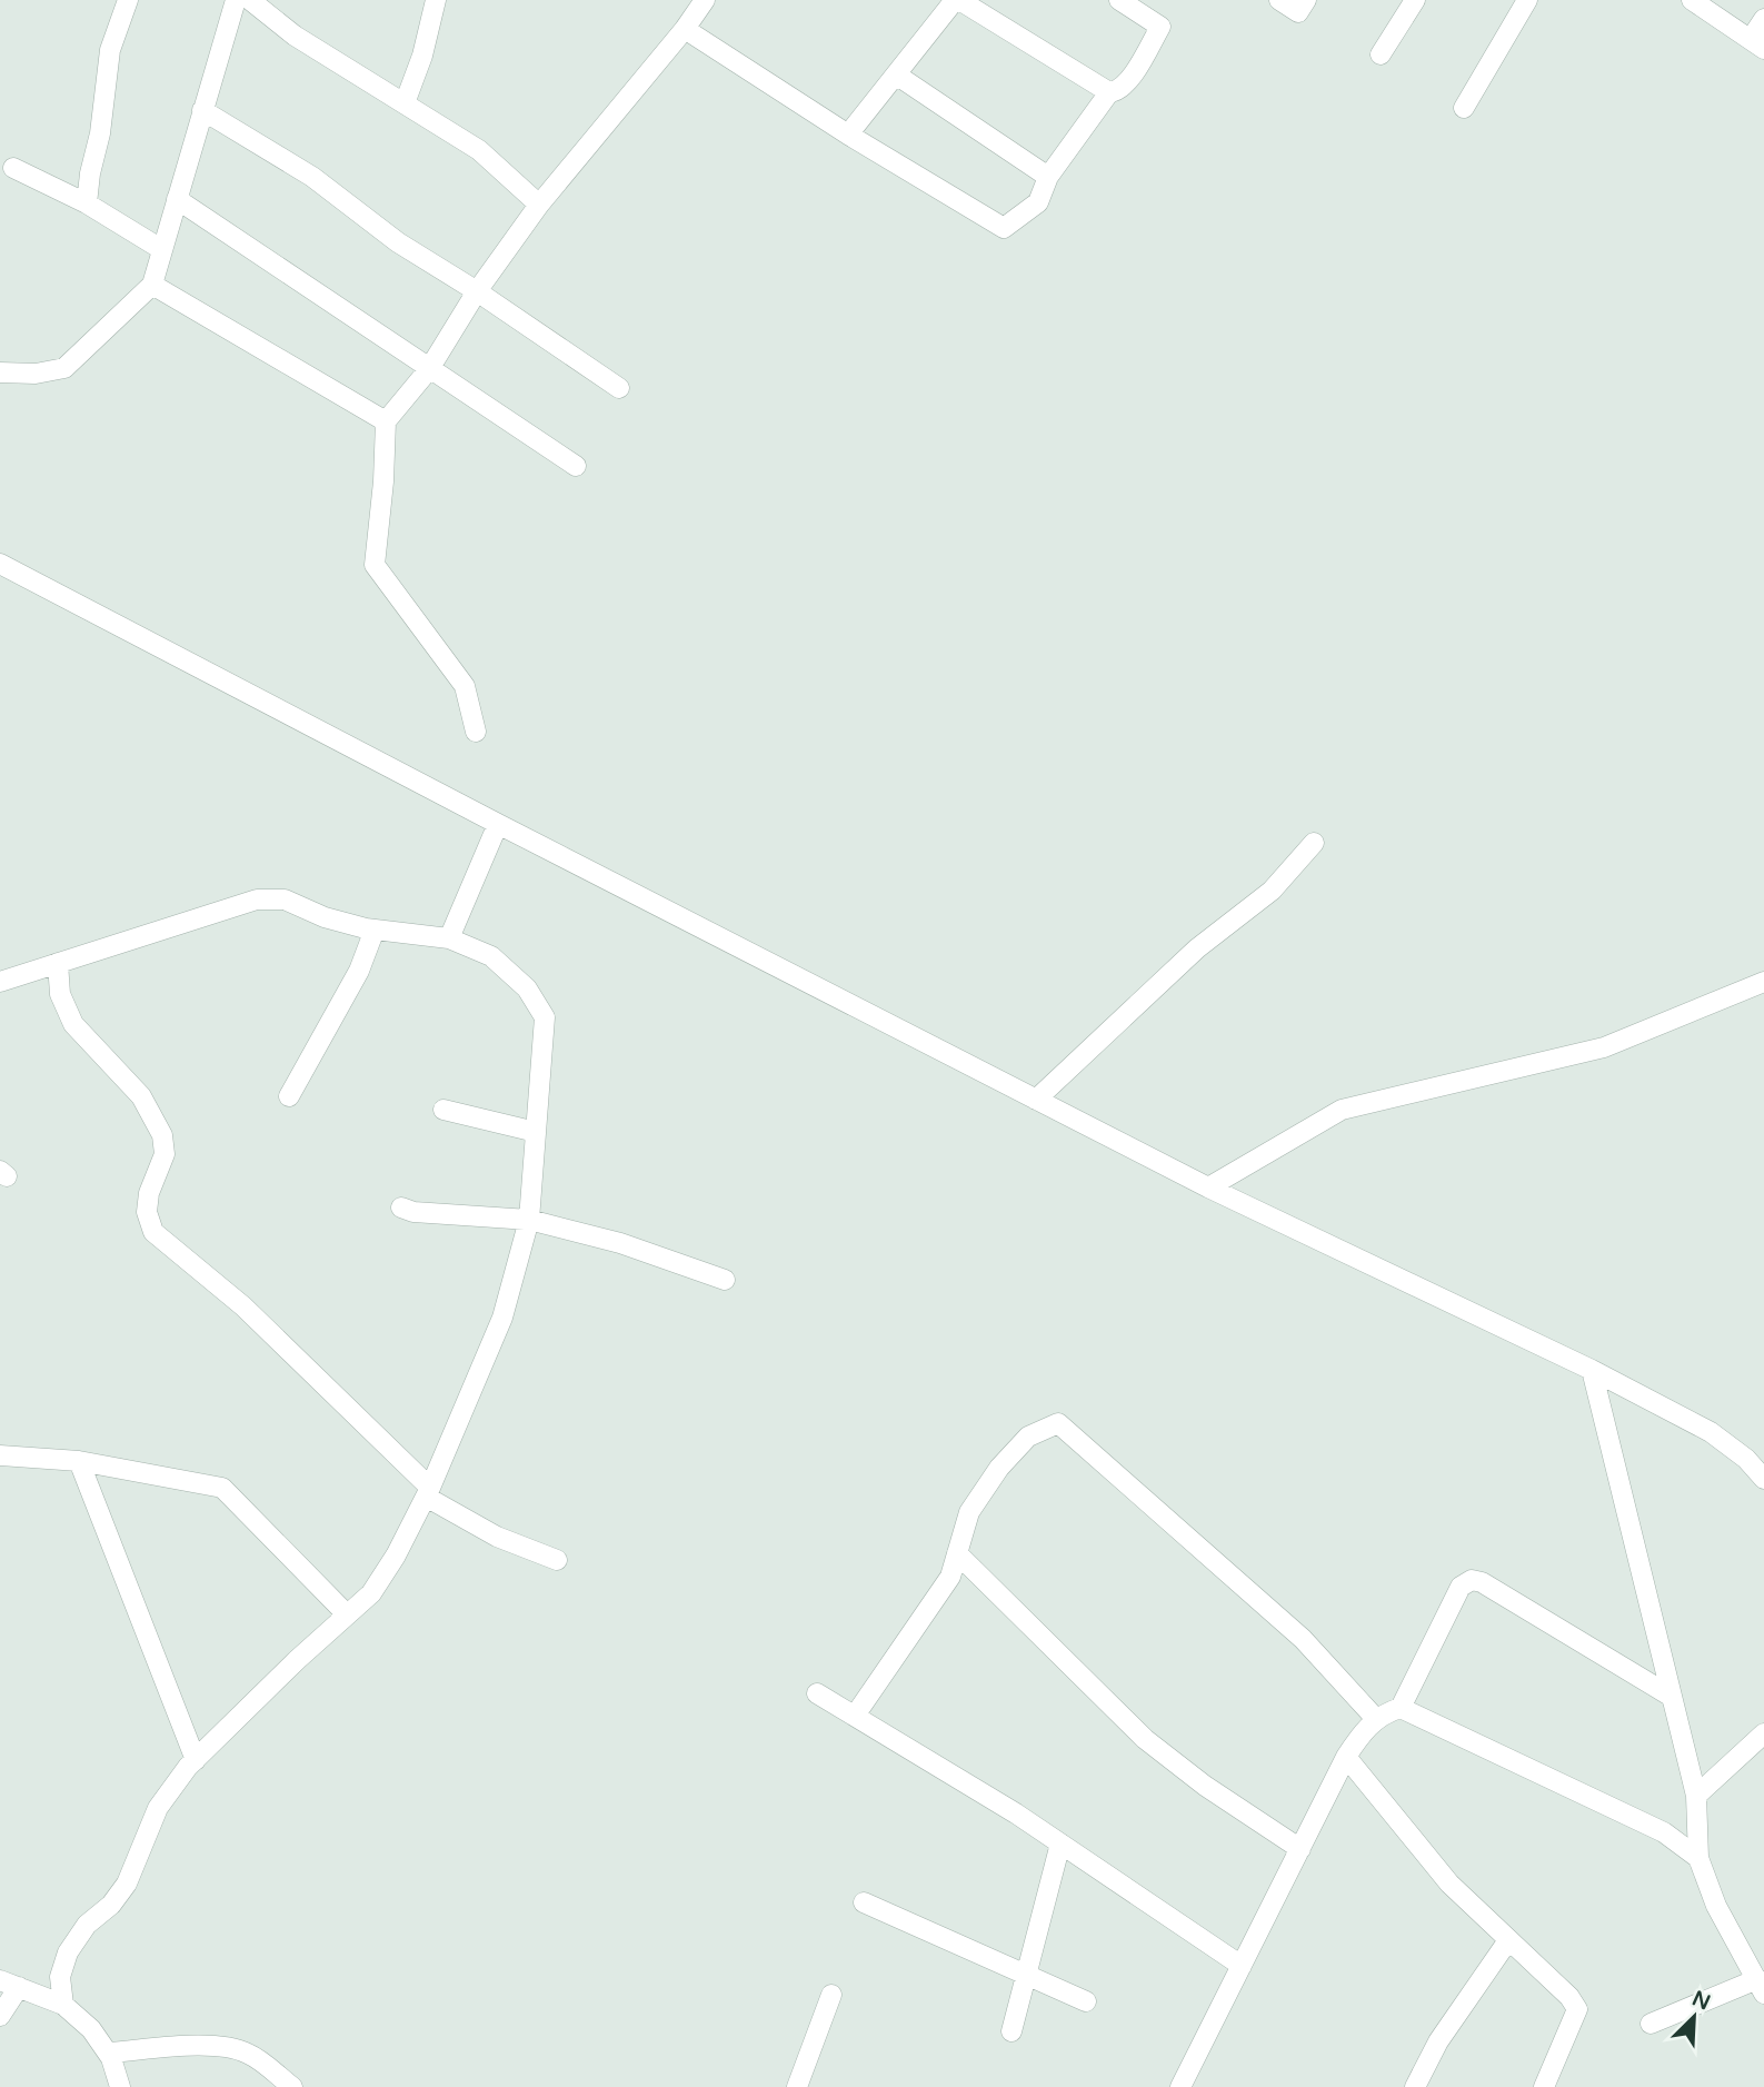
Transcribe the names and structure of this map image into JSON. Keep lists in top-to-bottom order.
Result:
{
  "north": "top right"
}
